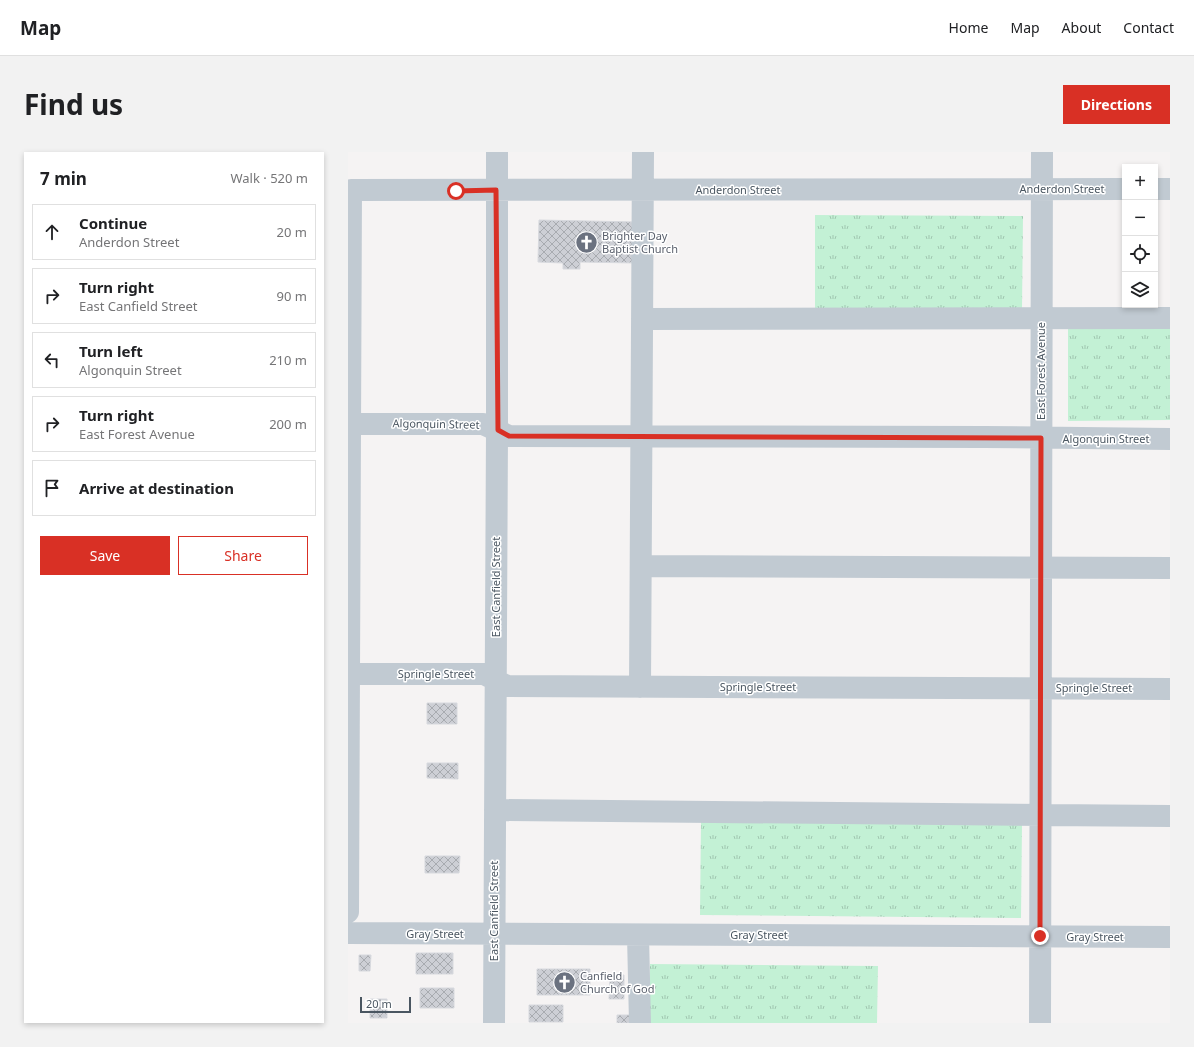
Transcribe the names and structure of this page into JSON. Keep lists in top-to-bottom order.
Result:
{
  "streets": {
    "street": [
      "Anderdon Street",
      "East Forest Avenue",
      "Algonquin Street",
      "East Canfield Street",
      "Springle Street",
      "Gray Street"
    ]
  },
  "crossings": [
    ["Anderdon Street", "East Forest Avenue"],
    ["Anderdon Street", "Algonquin Street"],
    ["Anderdon Street", "East Canfield Street"],
    ["East Forest Avenue", "Algonquin Street"],
    ["East Forest Avenue", "Springle Street"],
    ["East Forest Avenue", "Gray Street"],
    ["Algonquin Street", "East Canfield Street"],
    ["East Canfield Street", "Springle Street"],
    ["East Canfield Street", "Gray Street"]
  ],
  "places": {
    "church": ["Brighter Day Baptist Church", "Canfield Church of God"]
  },
  "scale_bar": "20 m",
  "page": {
    "header": "Map",
    "nav": [
      "Home",
      "Map",
      "About",
      "Contact"
    ],
    "title": "Find us",
    "buttons": [
      "Directions",
      ["Save", "Share"]
    ],
    "heading": ["7 min", "Walk · 520 m"],
    "map_buttons": ["+", "−"],
    "list": [
      ["Continue", "Anderdon Street", "20 m"],
      ["Turn right", "East Canfield Street", "90 m"],
      ["Turn left", "Algonquin Street", "210 m"],
      ["Turn right", "East Forest Avenue", "200 m"],
      "Arrive at destination"
    ],
    "scale": "20 m"
  }
}
